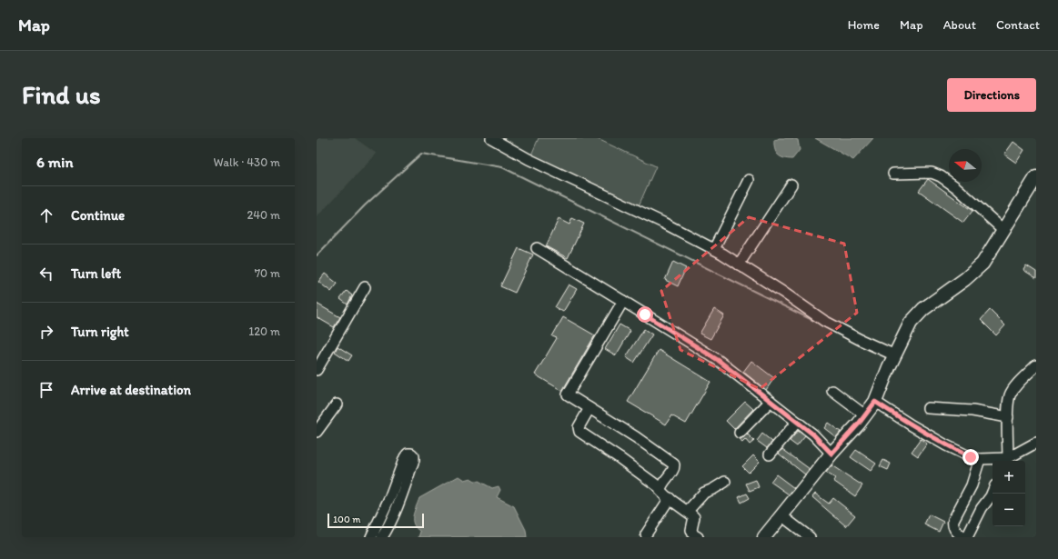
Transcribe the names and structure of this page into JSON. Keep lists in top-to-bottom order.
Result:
{
  "scale_bar": "100 m",
  "north": "left",
  "page": {
    "header": "Map",
    "nav": [
      "Home",
      "Map",
      "About",
      "Contact"
    ],
    "buttons": "Directions",
    "title": "Find us",
    "heading": ["6 min", "Walk · 430 m"],
    "list": [
      ["Continue", "240 m"],
      ["Turn left", "70 m"],
      ["Turn right", "120 m"],
      "Arrive at destination"
    ],
    "map_buttons": ["+", "−"],
    "scale": "100 m"
  }
}
